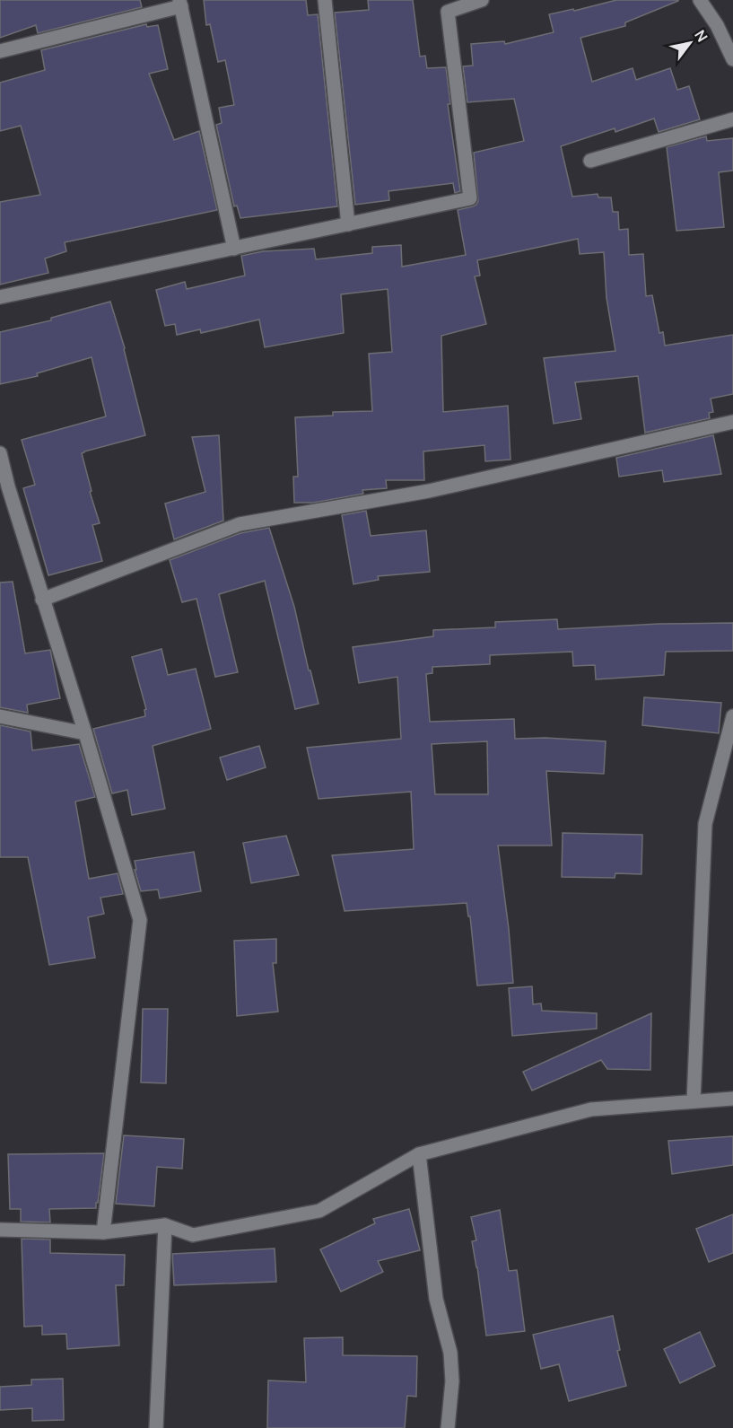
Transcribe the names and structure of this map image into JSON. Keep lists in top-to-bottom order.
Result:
{
  "north": "top right"
}
